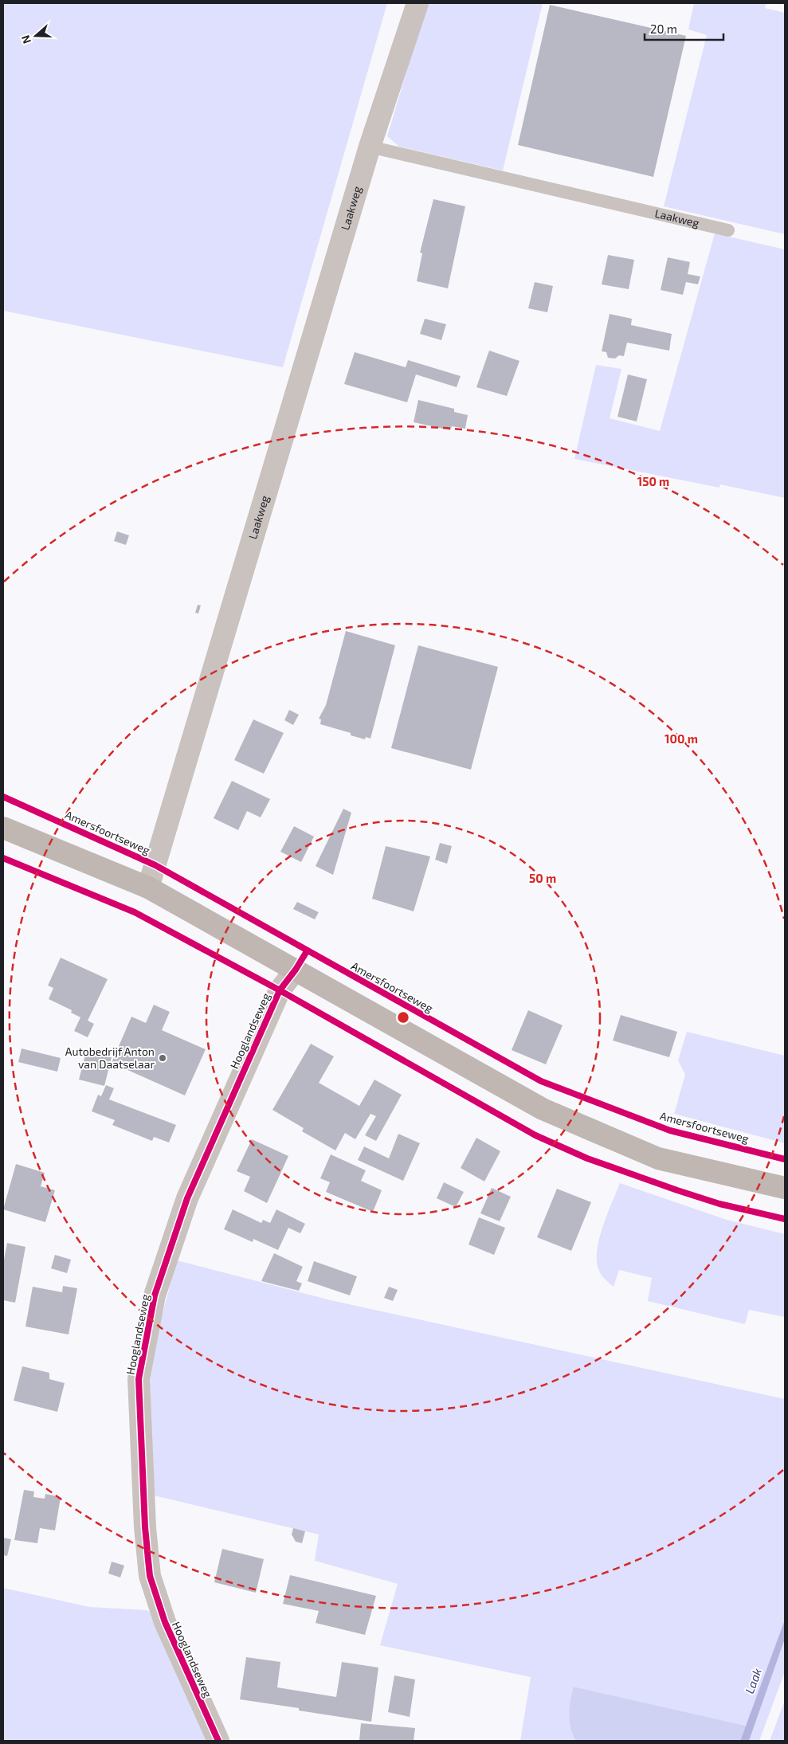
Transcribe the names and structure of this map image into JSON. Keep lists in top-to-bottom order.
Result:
{
  "streets": {
    "street": ["Laakweg", "Hooglandseweg"],
    "cycle path": ["Amersfoortseweg"]
  },
  "water": ["Laak"],
  "places": ["Autobedrijf Anton van Daatselaar"],
  "scale_bar": "20 m",
  "north": "left",
  "rings": ["150 m", "100 m", "50 m"]
}
